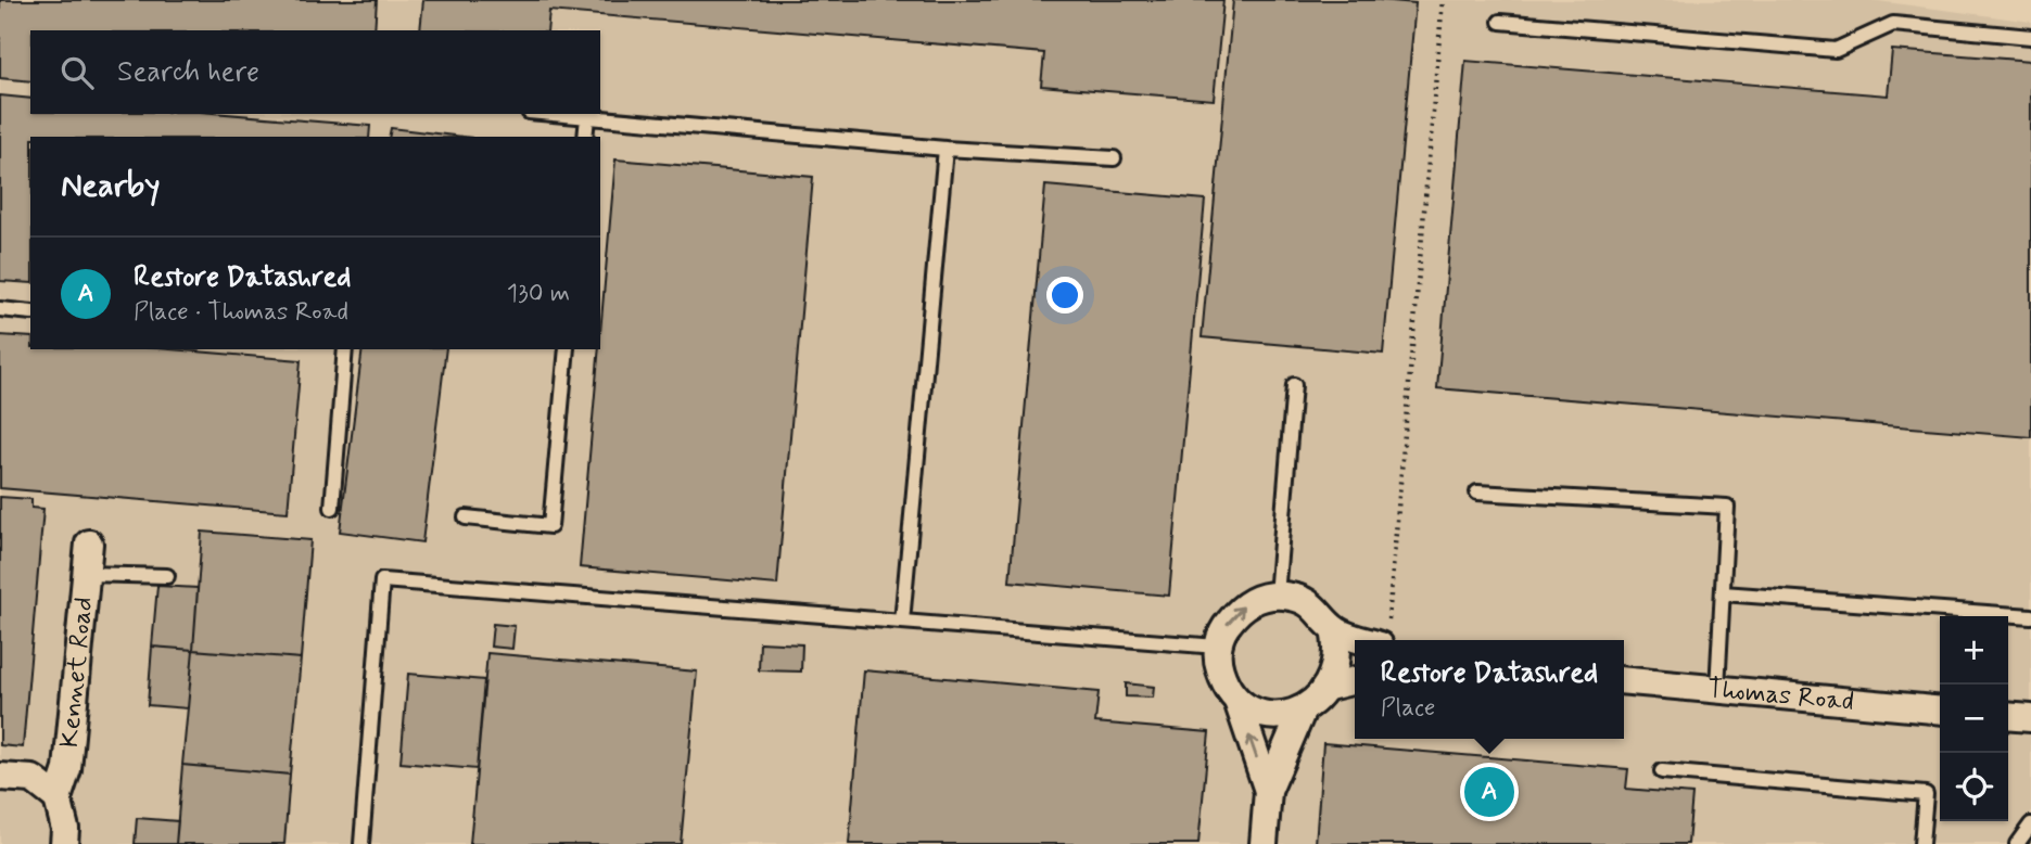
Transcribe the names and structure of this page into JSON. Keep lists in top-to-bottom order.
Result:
{
  "streets": {
    "street": ["Kennet Road", "Thomas Road"]
  },
  "page": {
    "search": "Search here",
    "heading": "Nearby",
    "list": [
      {
        "mark": "A",
        "name": "Restore Datashred",
        "note": "Place · Thomas Road",
        "value": "130 m"
      }
    ],
    "map_buttons": ["+", "−"],
    "popup": ["Restore Datashred", "Place"],
    "pins": "A"
  }
}
